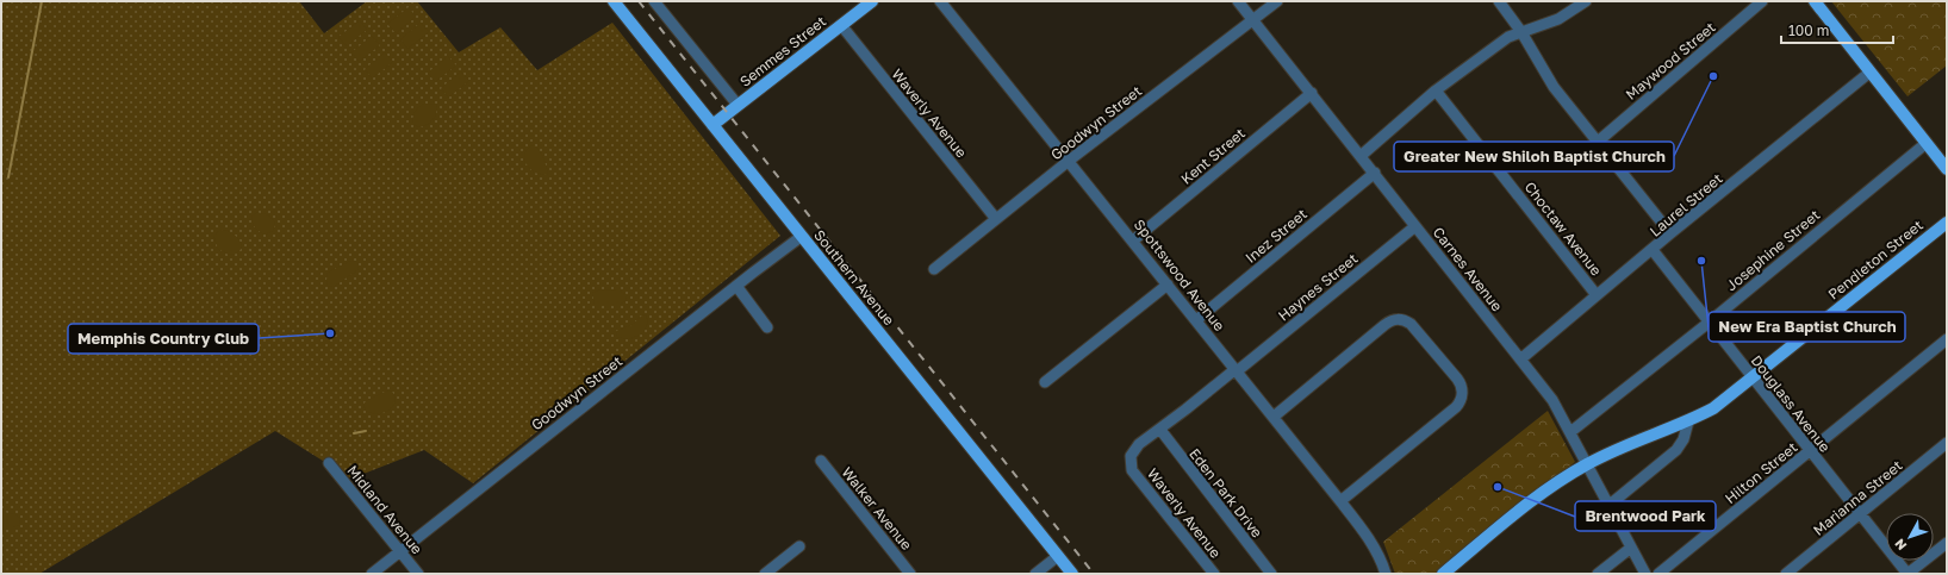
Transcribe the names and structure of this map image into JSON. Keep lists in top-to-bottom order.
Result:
{
  "streets": {
    "main road": ["Semmes Street", "Pendleton Street", "Southern Avenue"],
    "street": [
      "Maywood Street",
      "Waverly Avenue",
      "Goodwyn Street",
      "Kent Street",
      "Laurel Street",
      "Choctaw Avenue",
      "Inez Street",
      "Josephine Street",
      "Carnes Avenue",
      "Spottswood Avenue",
      "Haynes Street",
      "Douglass Avenue",
      "Hilton Street",
      "Eden Park Drive",
      "Marianna Street",
      "Walker Avenue",
      "Midland Avenue"
    ]
  },
  "crossings": [
    ["Semmes Street", "Waverly Avenue"],
    ["Semmes Street", "Southern Avenue"],
    ["Waverly Avenue", "Goodwyn Street"],
    ["Waverly Avenue", "Haynes Street"],
    ["Goodwyn Street", "Carnes Avenue"],
    ["Goodwyn Street", "Spottswood Avenue"],
    ["Goodwyn Street", "Southern Avenue"],
    ["Goodwyn Street", "Midland Avenue"],
    ["Kent Street", "Carnes Avenue"],
    ["Kent Street", "Spottswood Avenue"],
    ["Laurel Street", "Choctaw Avenue"],
    ["Laurel Street", "Carnes Avenue"],
    ["Laurel Street", "Douglass Avenue"],
    ["Inez Street", "Carnes Avenue"],
    ["Inez Street", "Spottswood Avenue"],
    ["Josephine Street", "Carnes Avenue"],
    ["Josephine Street", "Douglass Avenue"],
    ["Pendleton Street", "Douglass Avenue"],
    ["Carnes Avenue", "Haynes Street"],
    ["Spottswood Avenue", "Haynes Street"],
    ["Haynes Street", "Eden Park Drive"],
    ["Douglass Avenue", "Hilton Street"],
    ["Douglass Avenue", "Marianna Street"]
  ],
  "places": [
    "Greater New Shiloh Baptist Church",
    "New Era Baptist Church",
    "Memphis Country Club",
    "Brentwood Park"
  ],
  "scale_bar": "100 m",
  "north": "bottom left"
}
